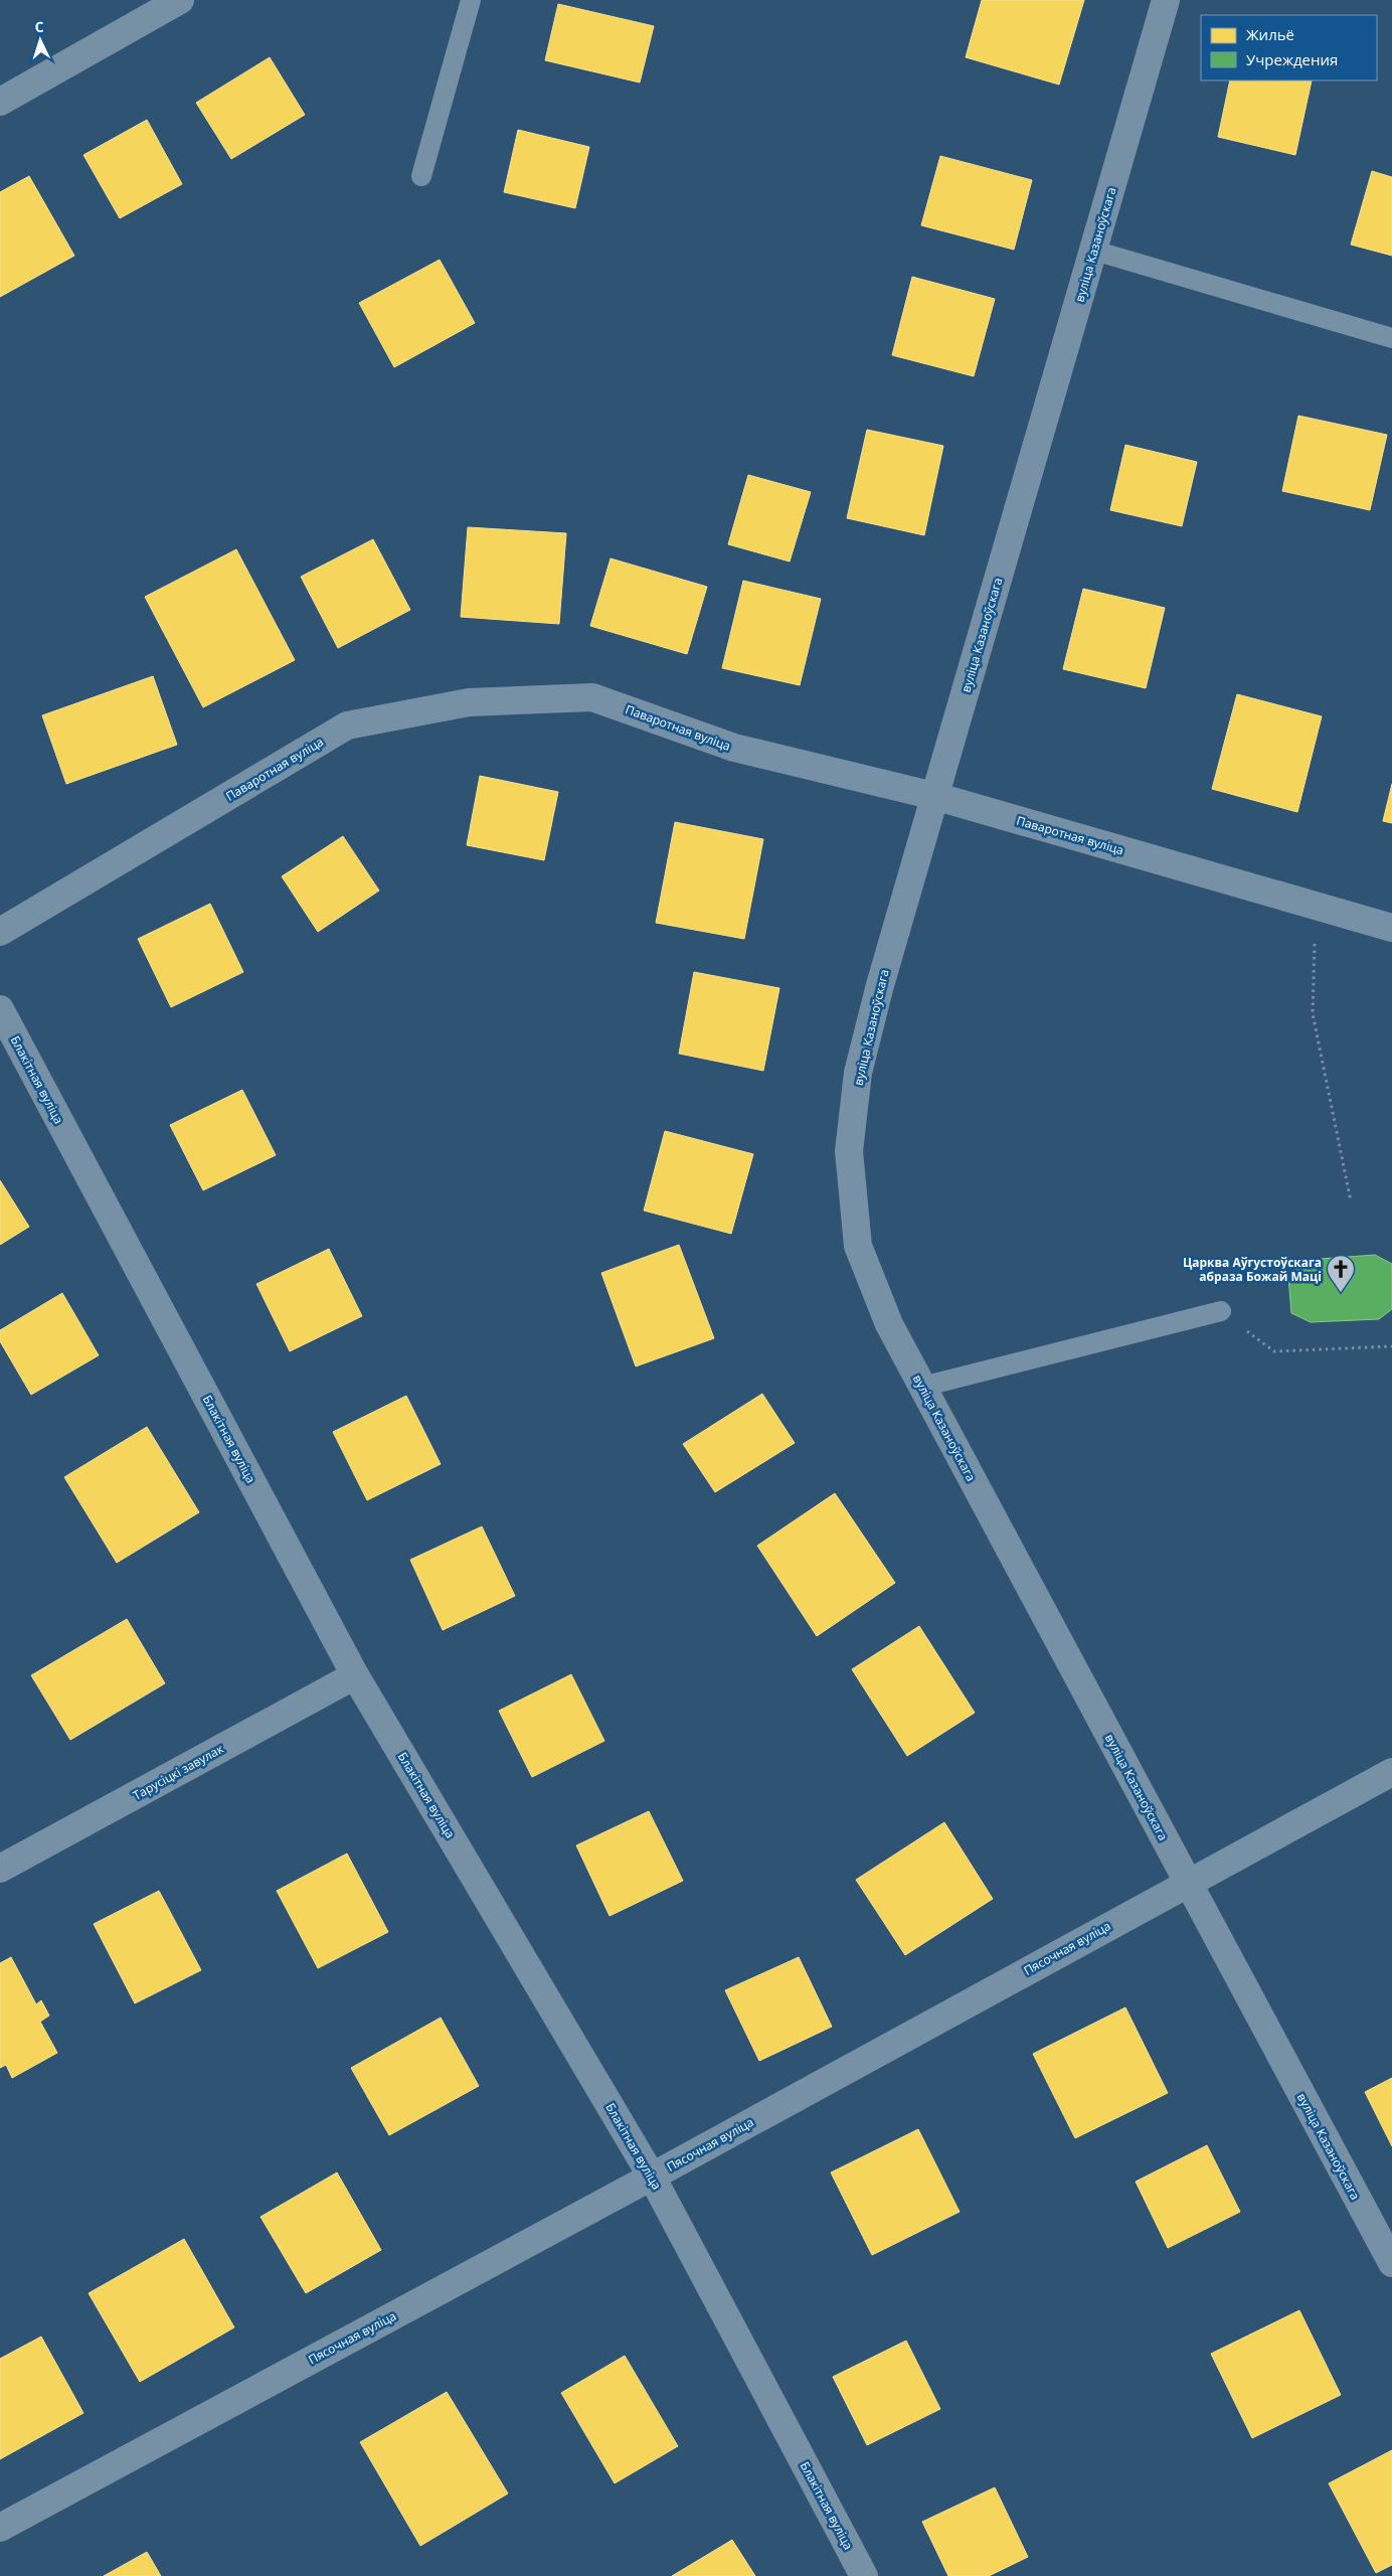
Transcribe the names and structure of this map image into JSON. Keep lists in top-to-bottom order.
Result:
{
  "streets": {
    "street": [
      "вуліца Казаноўскага",
      "Паваротная вуліца",
      "Блакітная вуліца",
      "Тарусіцкі завулак",
      "Пясочная вуліца"
    ]
  },
  "crossings": [
    ["вуліца Казаноўскага", "Паваротная вуліца"],
    ["вуліца Казаноўскага", "Пясочная вуліца"],
    ["Блакітная вуліца", "Тарусіцкі завулак"],
    ["Блакітная вуліца", "Пясочная вуліца"]
  ],
  "places": {
    "church": ["Царква Аўгустоўскага абраза Божай Маці"]
  },
  "legend": ["Жильё", "Учреждения"],
  "north": "top"
}
